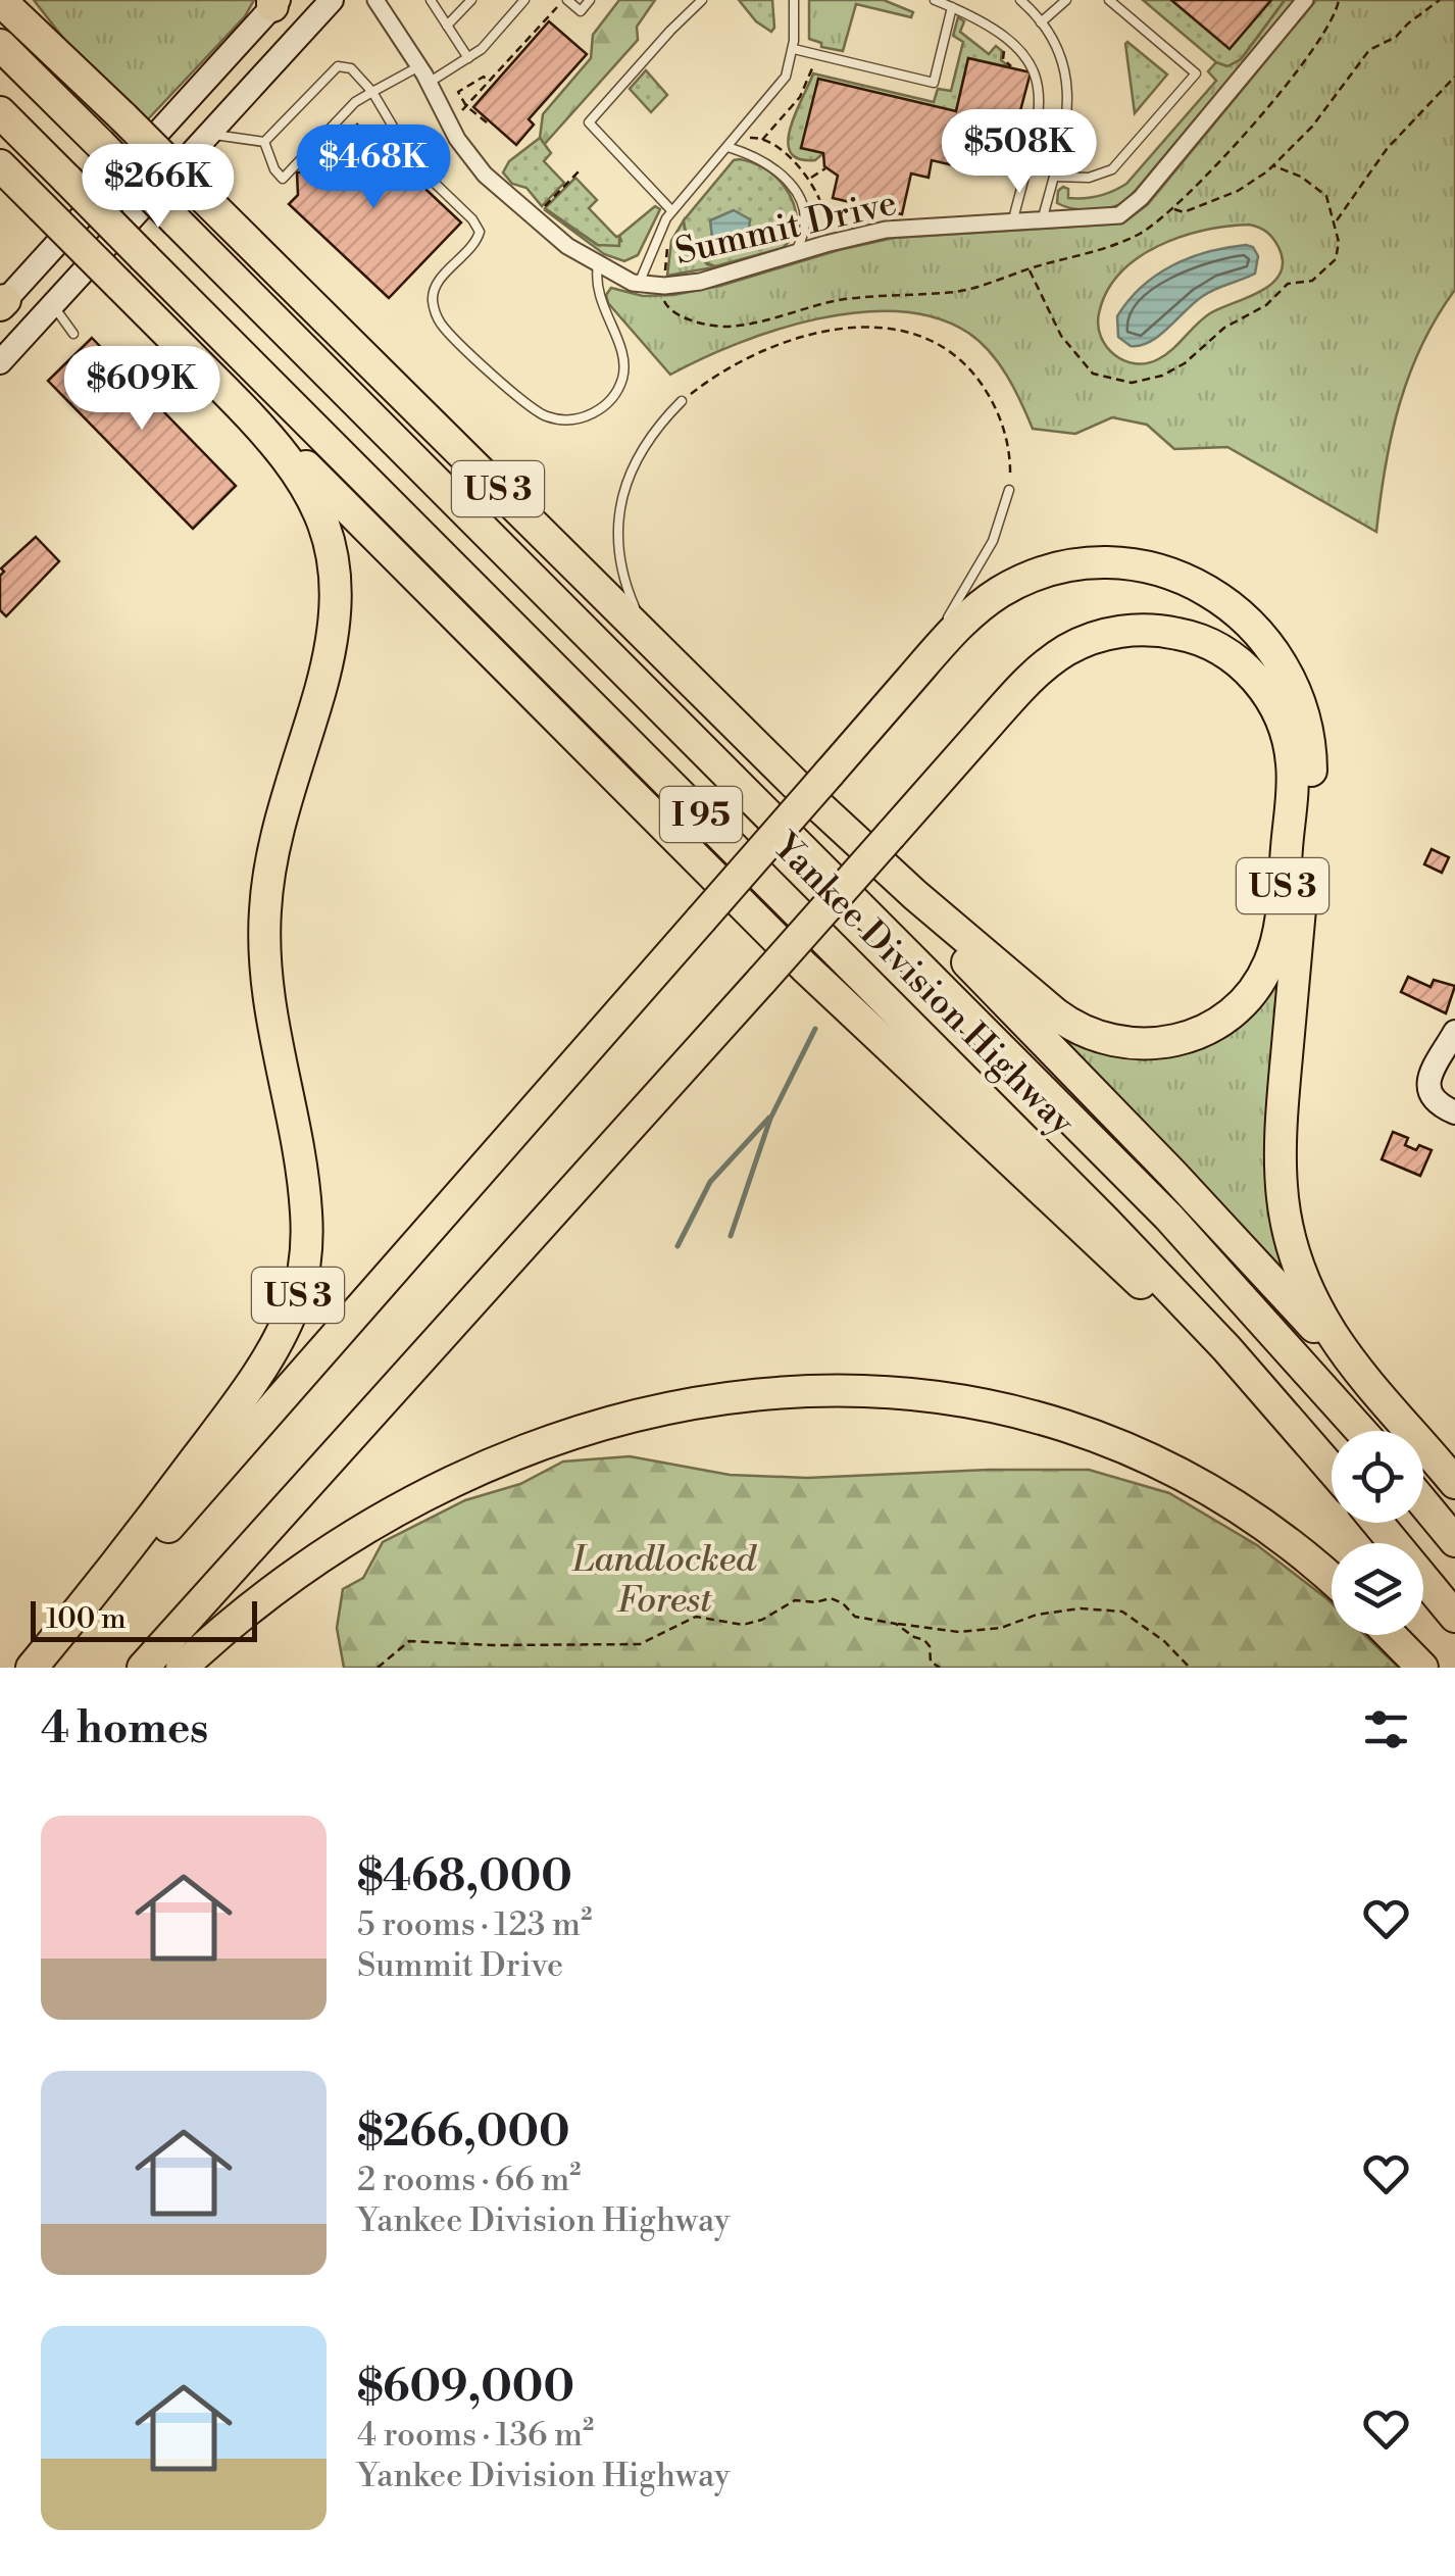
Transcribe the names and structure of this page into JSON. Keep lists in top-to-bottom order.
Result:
{
  "streets": {
    "highway": ["US 3", "I 95", "Yankee Division Highway"],
    "street": ["Summit Drive"]
  },
  "parks": ["Landlocked Forest"],
  "scale_bar": "100 m",
  "page": {
    "price": [
      "$508K",
      "$468K",
      "$266K",
      "$609K"
    ],
    "scale": "100 m",
    "heading": "4 homes",
    "list": [
      {
        "name": "$468,000",
        "note": "5 rooms · 123 m² · Summit Drive"
      },
      {
        "name": "$266,000",
        "note": "2 rooms · 66 m² · Yankee Division Highway"
      },
      {
        "name": "$609,000",
        "note": "4 rooms · 136 m² · Yankee Division Highway"
      }
    ]
  }
}
